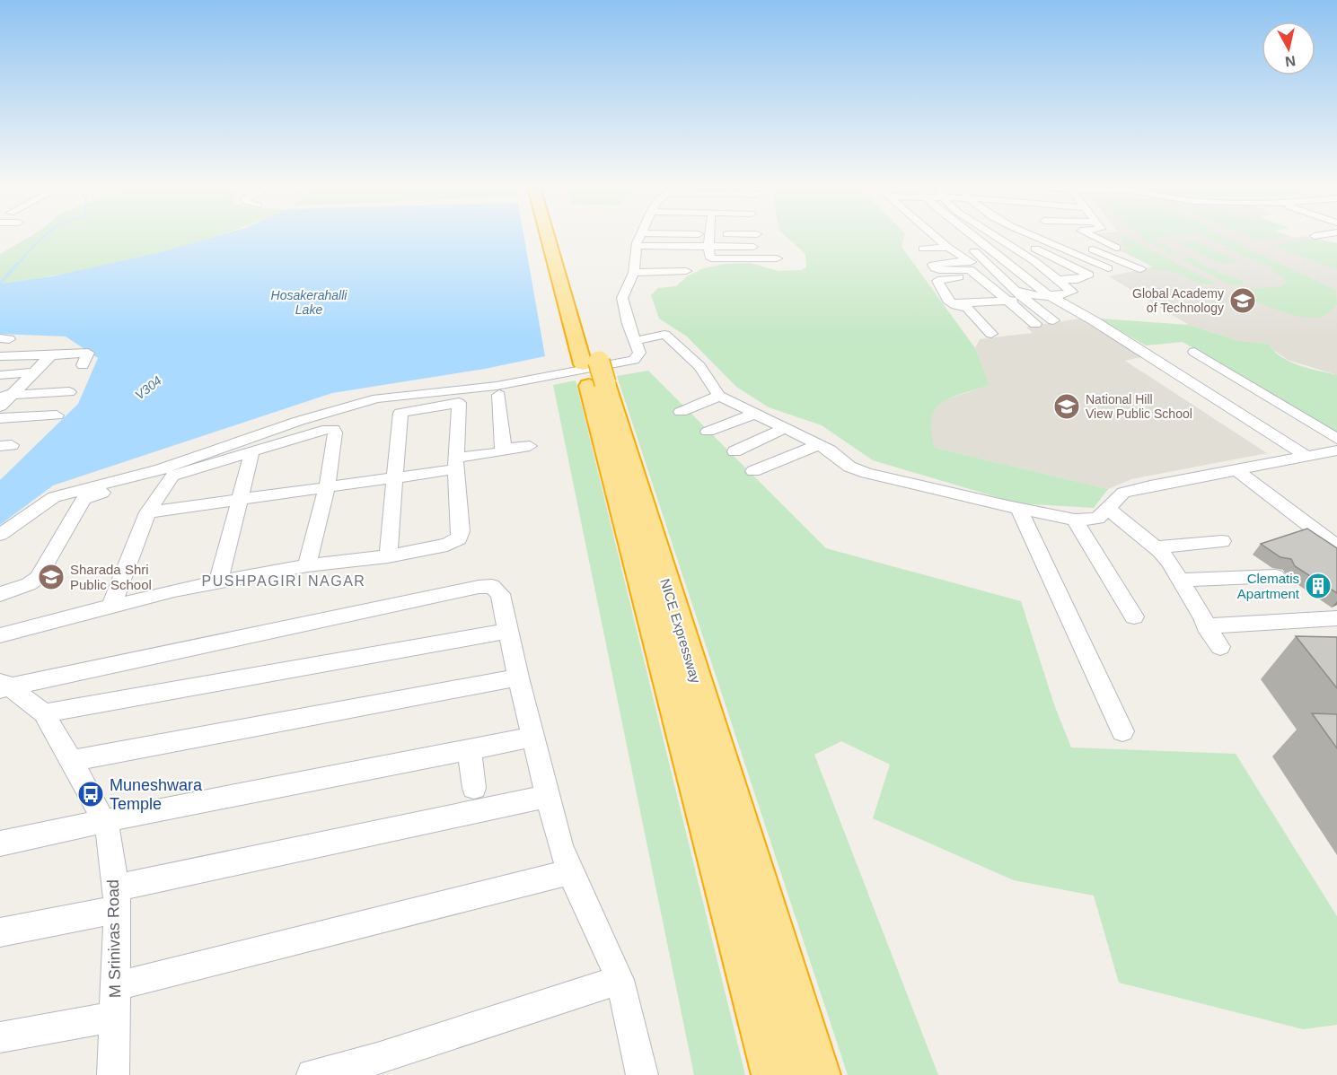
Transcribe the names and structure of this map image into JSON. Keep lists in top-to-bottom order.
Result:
{
  "streets": {
    "highway": ["NICE Expressway"],
    "street": ["M Srinivas Road"]
  },
  "districts": ["PUSHPAGIRI NAGAR"],
  "water": ["Hosakerahalli Lake", "V304"],
  "places": {
    "school or university": ["Global Academy of Technology", "National Hill View Public School", "Sharada Shri Public School"],
    "building": ["Clematis Apartment"],
    "bus stop": ["Muneshwara Temple"]
  },
  "north": "bottom"
}
